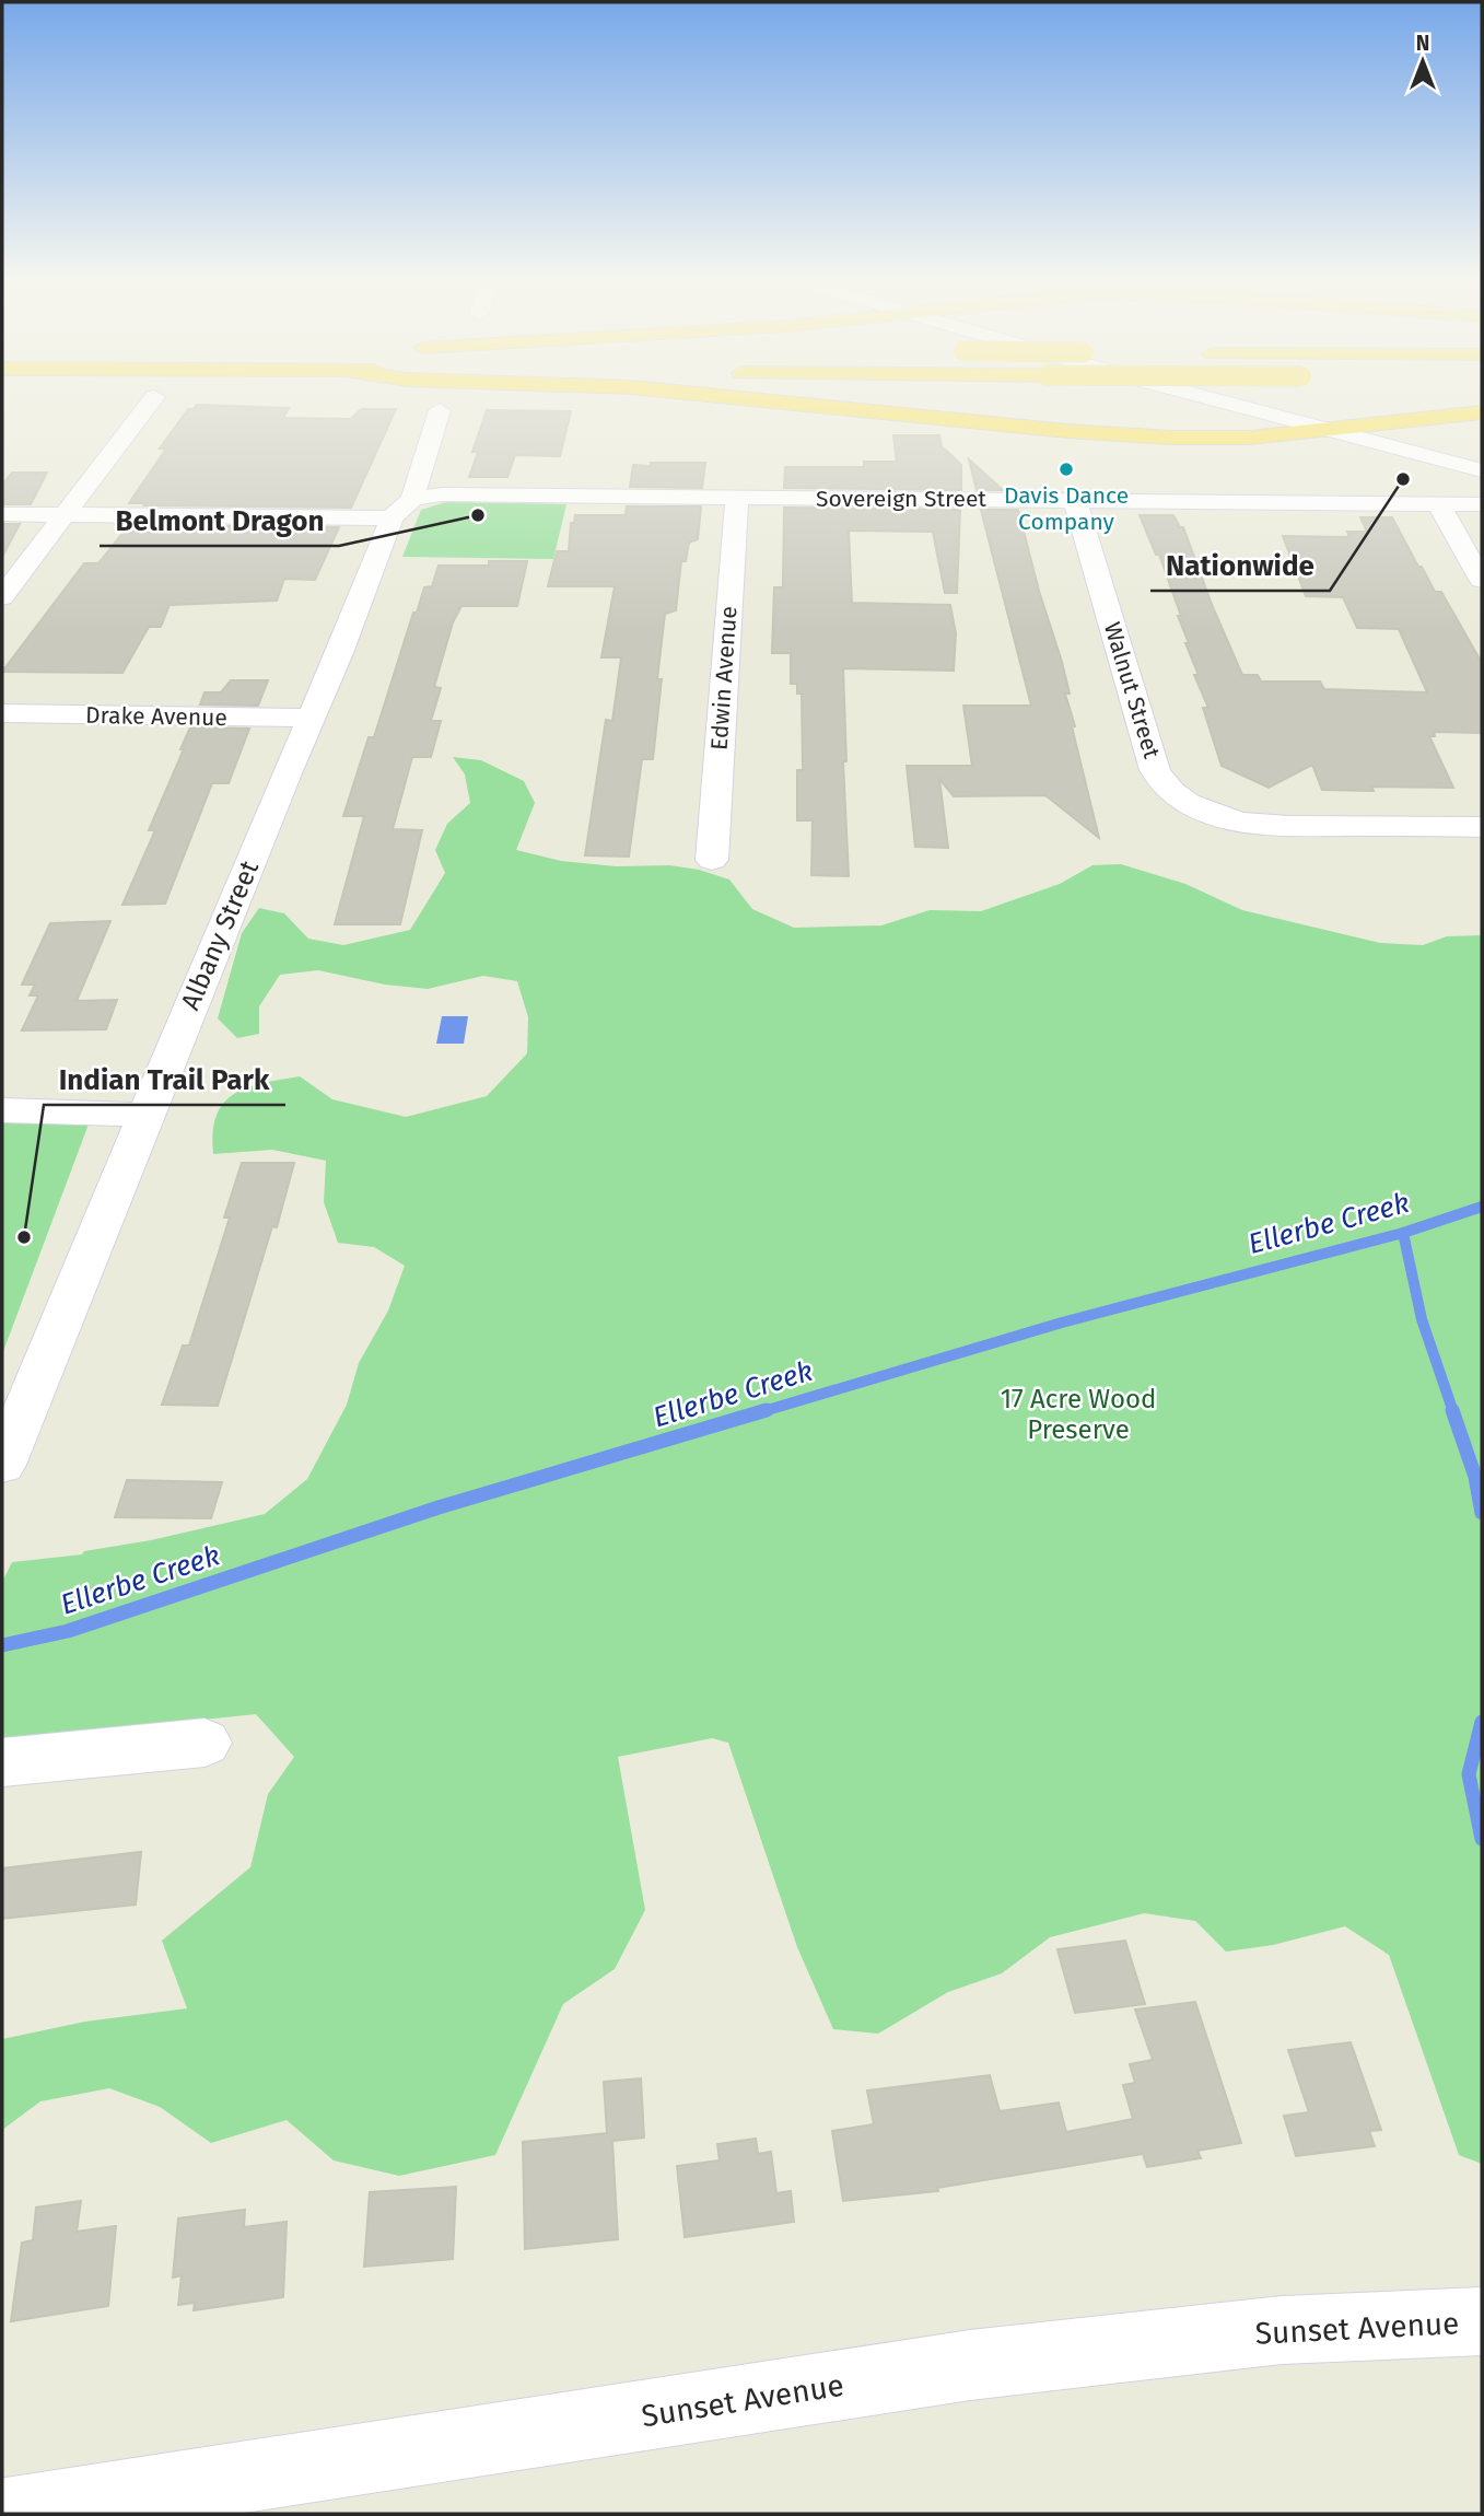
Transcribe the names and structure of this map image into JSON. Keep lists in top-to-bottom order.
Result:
{
  "streets": {
    "street": [
      "Sovereign Street",
      "Edwin Avenue",
      "Walnut Street",
      "Drake Avenue",
      "Albany Street",
      "Sunset Avenue"
    ]
  },
  "crossings": [
    ["Sovereign Street", "Edwin Avenue"],
    ["Sovereign Street", "Walnut Street"],
    ["Sovereign Street", "Albany Street"],
    ["Drake Avenue", "Albany Street"]
  ],
  "water": ["Ellerbe Creek"],
  "parks": ["17 Acre Wood Preserve"],
  "places": [
    "Davis Dance Company",
    "Nationwide",
    "Belmont Dragon",
    "Indian Trail Park"
  ],
  "north": "top"
}
